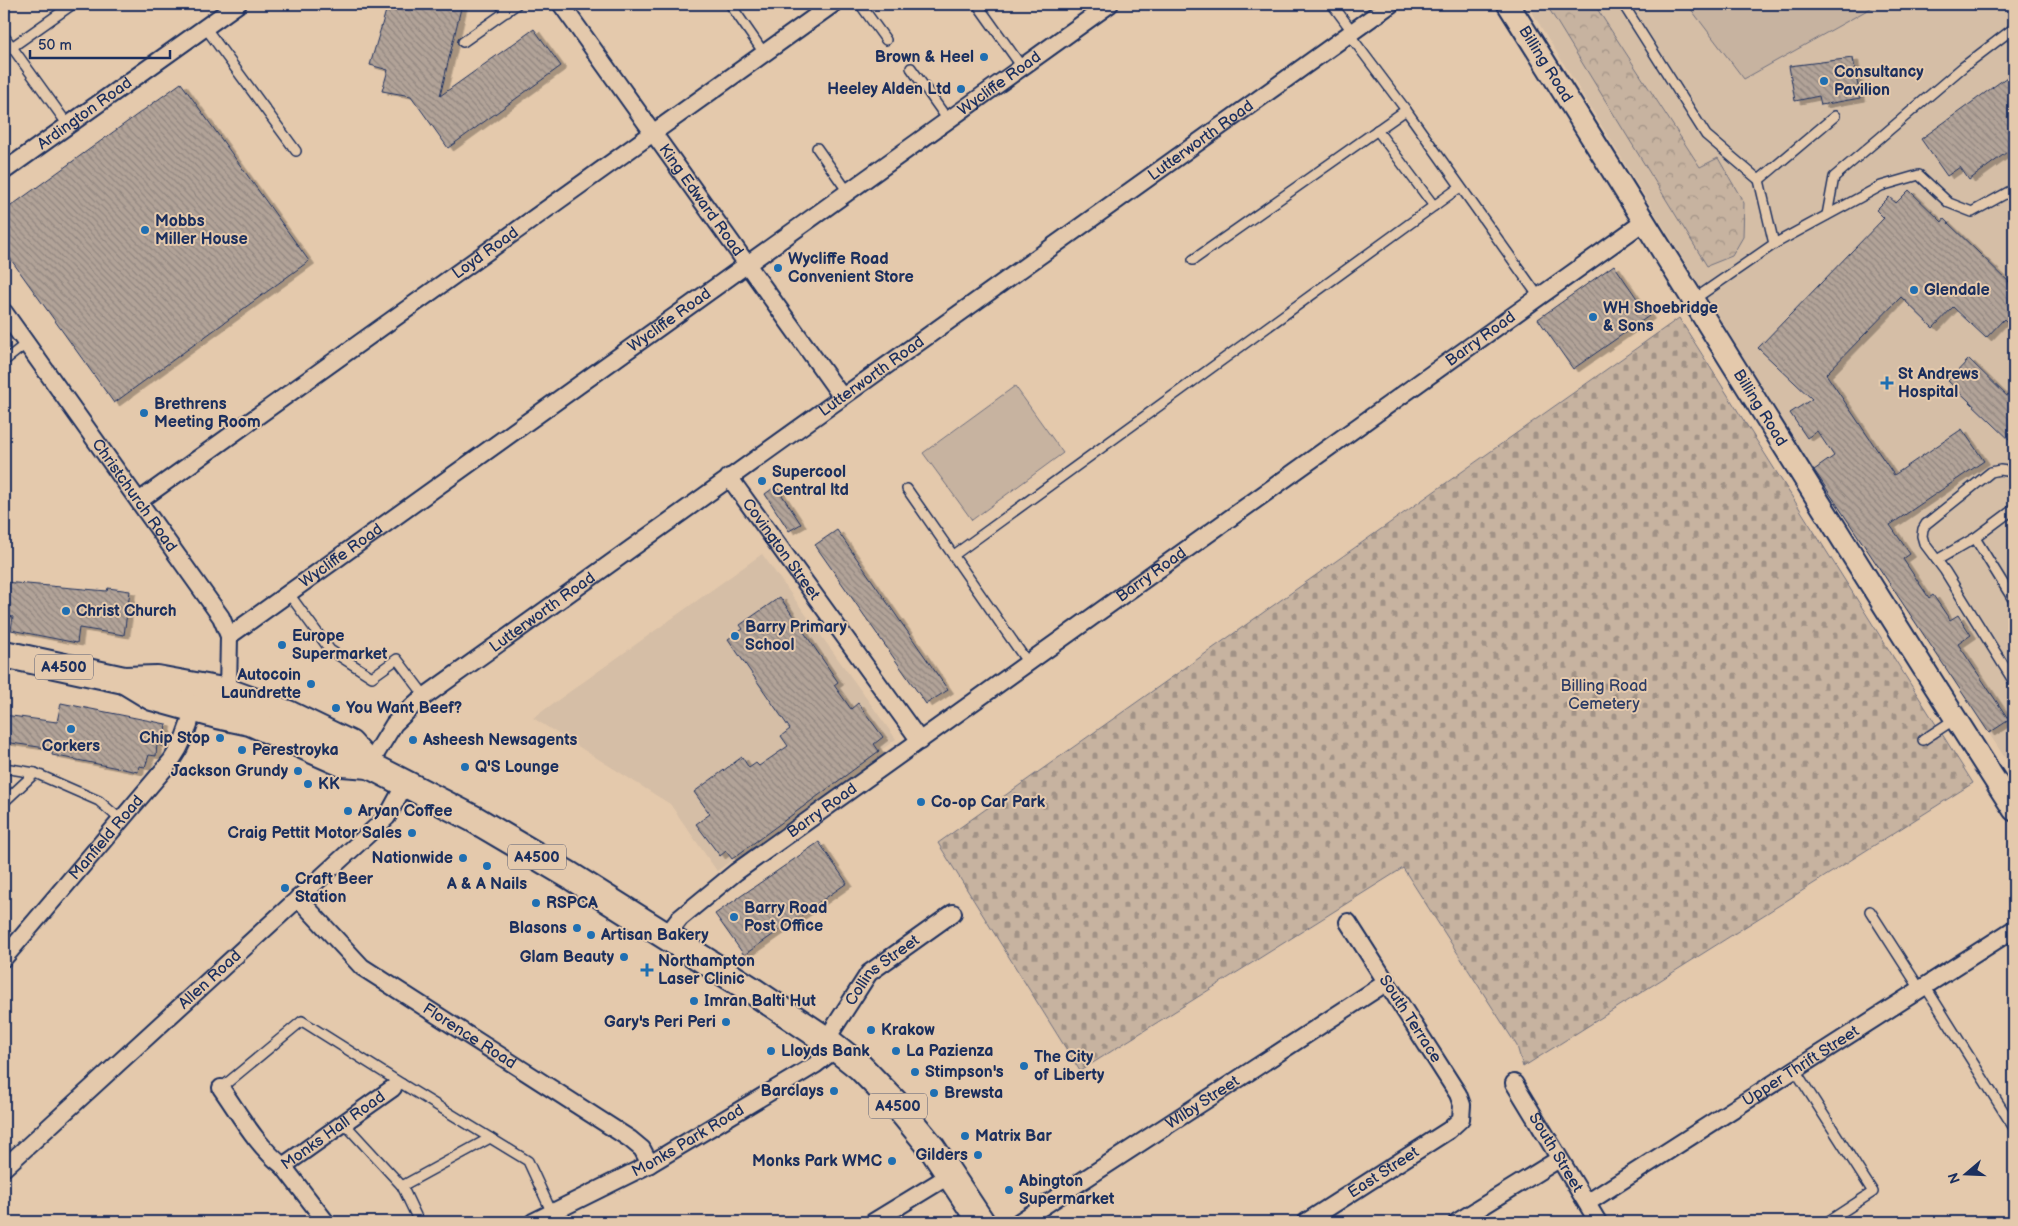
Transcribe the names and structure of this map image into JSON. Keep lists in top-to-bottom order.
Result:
{
  "streets": {
    "main road": ["A4500"],
    "street": [
      "Billing Road",
      "Wycliffe Road",
      "Ardington Road",
      "Lutterworth Road",
      "King Edward Road",
      "Loyd Road",
      "Barry Road",
      "Christchurch Road",
      "Covington Street",
      "Manfield Road",
      "Collins Street",
      "Allen Road",
      "South Terrace",
      "Florence Road",
      "Upper Thrift Street",
      "Wilby Street",
      "Monks Hall Road",
      "Monks Park Road",
      "South Street",
      "East Street"
    ]
  },
  "crossings": [
    ["Billing Road", "Barry Road"],
    ["Wycliffe Road", "King Edward Road"],
    ["Wycliffe Road", "Christchurch Road"],
    ["Lutterworth Road", "King Edward Road"],
    ["Lutterworth Road", "Covington Street"],
    ["Lutterworth Road", "A4500"],
    ["King Edward Road", "Loyd Road"],
    ["Loyd Road", "Christchurch Road"],
    ["Barry Road", "Covington Street"],
    ["Barry Road", "A4500"],
    ["Christchurch Road", "A4500"],
    ["A4500", "Manfield Road"],
    ["A4500", "Collins Street"],
    ["A4500", "Allen Road"],
    ["A4500", "Monks Park Road"],
    ["Collins Street", "Monks Park Road"],
    ["Allen Road", "Florence Road"],
    ["South Terrace", "Wilby Street"],
    ["South Terrace", "East Street"],
    ["Florence Road", "Monks Park Road"],
    ["Upper Thrift Street", "South Street"]
  ],
  "parks": ["Billing Road Cemetery"],
  "places": {
    "other": [
      "Brown & Heel",
      "Consultancy Pavilion",
      "Heeley Alden Ltd",
      "Mobbs Miller House",
      "Wycliffe Road Convenient Store",
      "Glendale",
      "WH Shoebridge & Sons",
      "Brethrens Meeting Room",
      "Supercool Central ltd",
      "Christ Church",
      "Barry Primary School",
      "Europe Supermarket",
      "Autocoin Laundrette",
      "You Want Beef?",
      "Corkers",
      "Chip Stop",
      "Asheesh Newsagents",
      "Perestroyka",
      "Q'S Lounge",
      "Jackson Grundy",
      "KK",
      "Co-op Car Park",
      "Aryan Coffee",
      "Craig Pettit Motor Sales",
      "Nationwide",
      "A & A Nails",
      "Craft Beer Station",
      "RSPCA",
      "Barry Road Post Office",
      "Blasons",
      "Artisan Bakery",
      "Glam Beauty",
      "Imran Balti Hut",
      "Gary's Peri Peri",
      "Krakow",
      "Lloyds Bank",
      "La Pazienza",
      "The City of Liberty",
      "Stimpson's",
      "Barclays",
      "Brewsta",
      "Matrix Bar",
      "Gilders",
      "Monks Park WMC",
      "Abington Supermarket"
    ],
    "health": ["St Andrews Hospital", "Northampton Laser Clinic"]
  },
  "scale_bar": "50 m",
  "north": "left"
}
